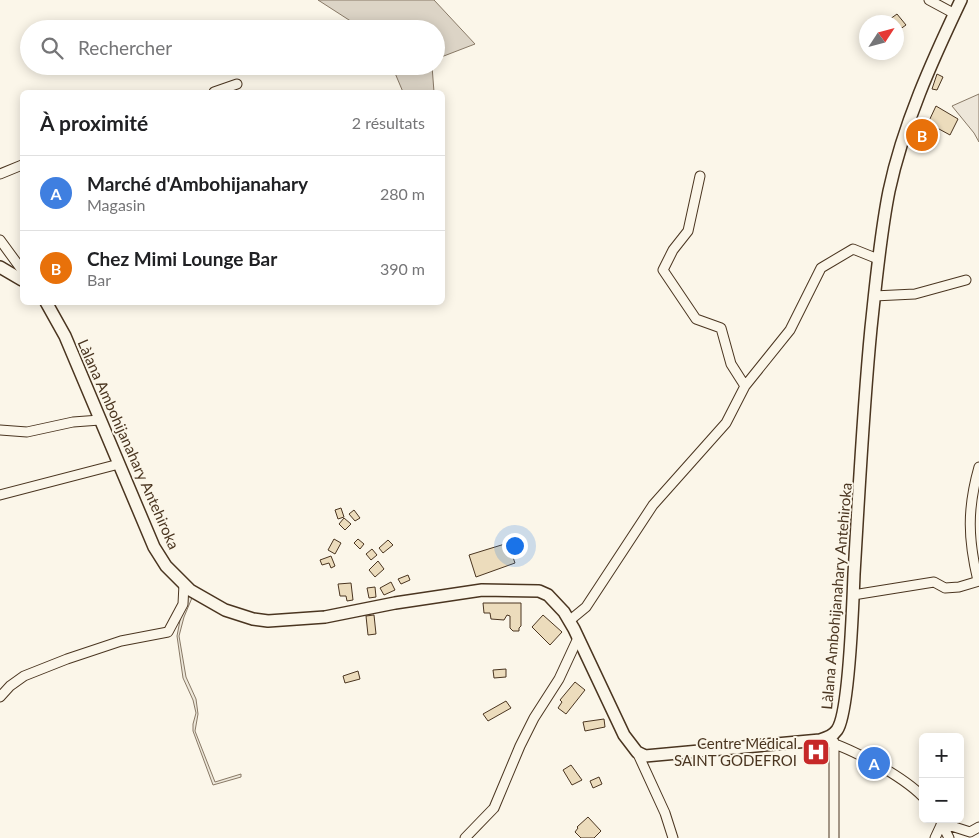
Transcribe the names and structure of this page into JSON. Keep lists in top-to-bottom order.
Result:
{
  "streets": {
    "street": ["Làlana Ambohijanahary Antehiroka"]
  },
  "places": {
    "hospital": ["Centre Médical SAINT GODEFROI"]
  },
  "north": "top right",
  "page": {
    "search": "Rechercher",
    "heading": ["À proximité", "2 résultats"],
    "pins": ["B", "A"],
    "list": [
      {
        "mark": "A",
        "name": "Marché d'Ambohijanahary",
        "note": "Magasin",
        "value": "280 m"
      },
      {
        "mark": "B",
        "name": "Chez Mimi Lounge Bar",
        "note": "Bar",
        "value": "390 m"
      }
    ],
    "map_buttons": ["+", "−"]
  }
}
